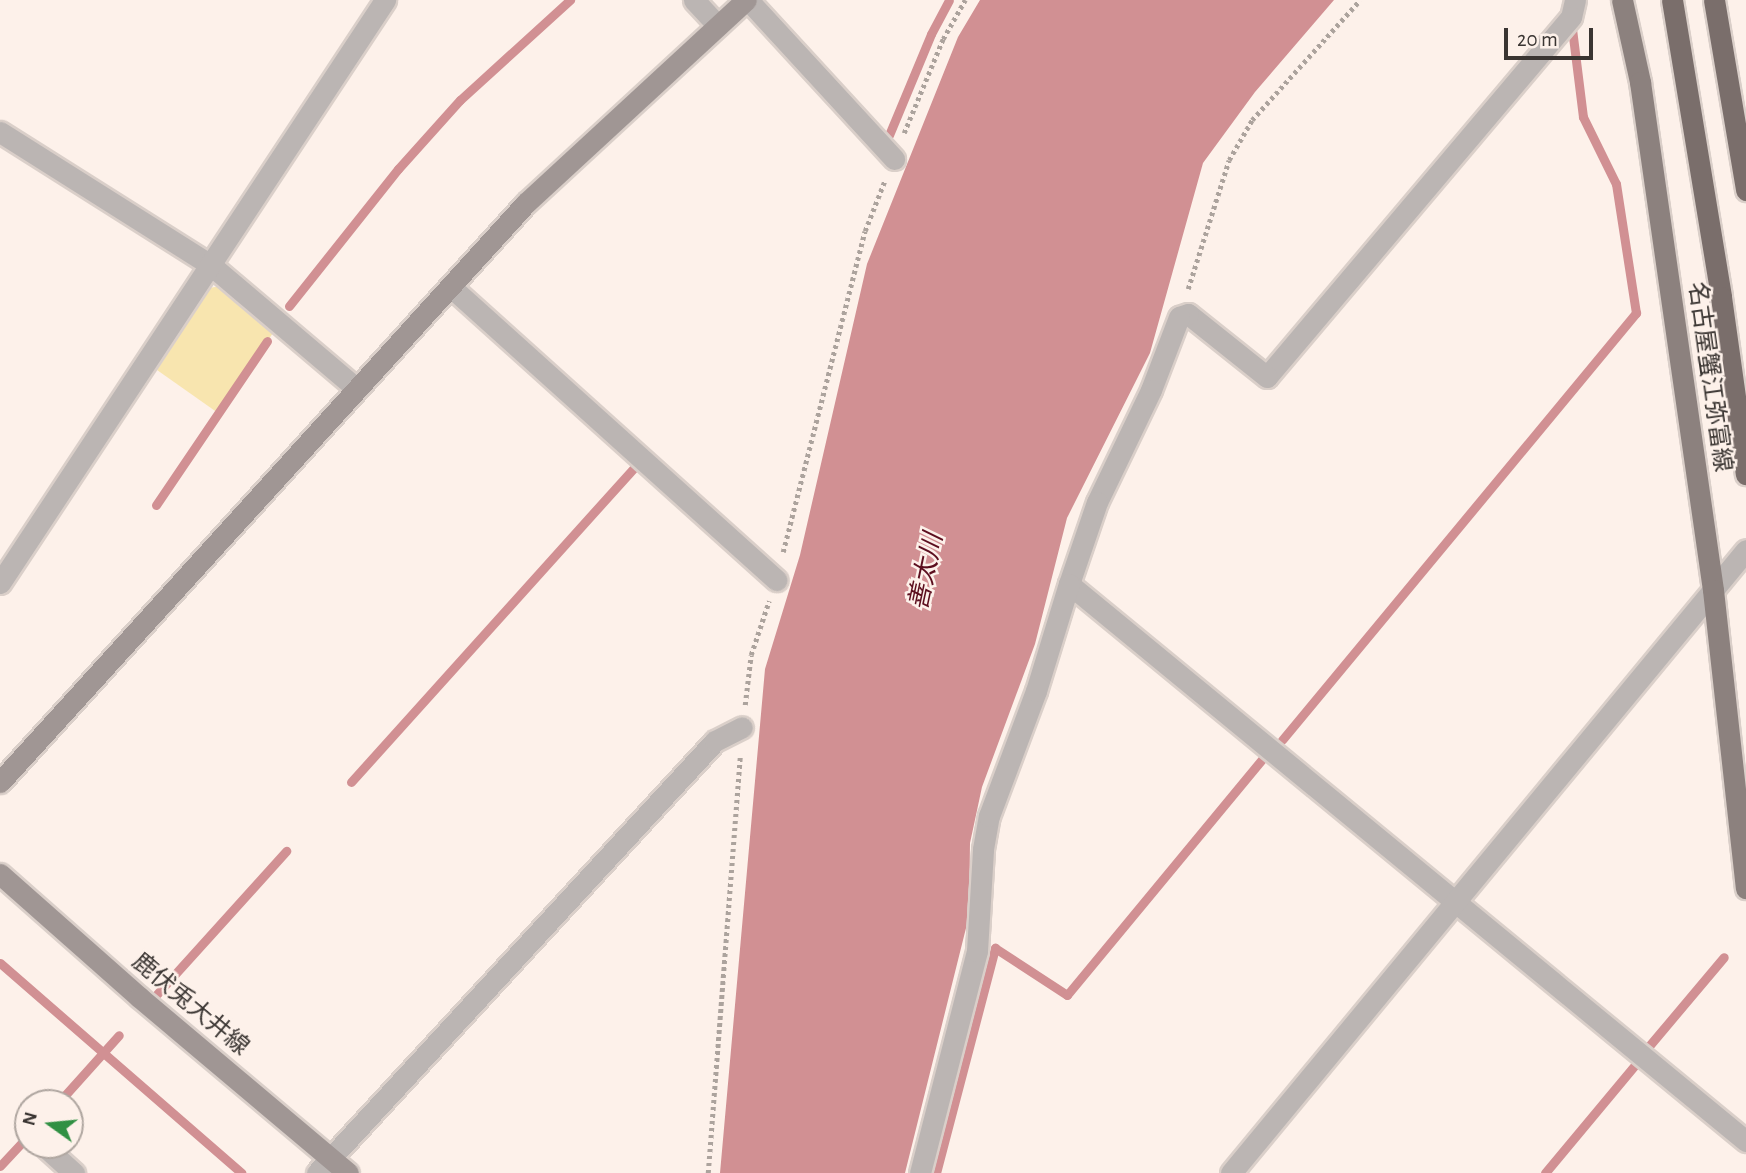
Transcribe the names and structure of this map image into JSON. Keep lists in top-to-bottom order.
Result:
{
  "streets": {
    "main road": ["名古屋蟹江弥富線"],
    "street": ["鹿伏兎大井線"]
  },
  "water": ["善太川"],
  "scale_bar": "20 m",
  "north": "left"
}
